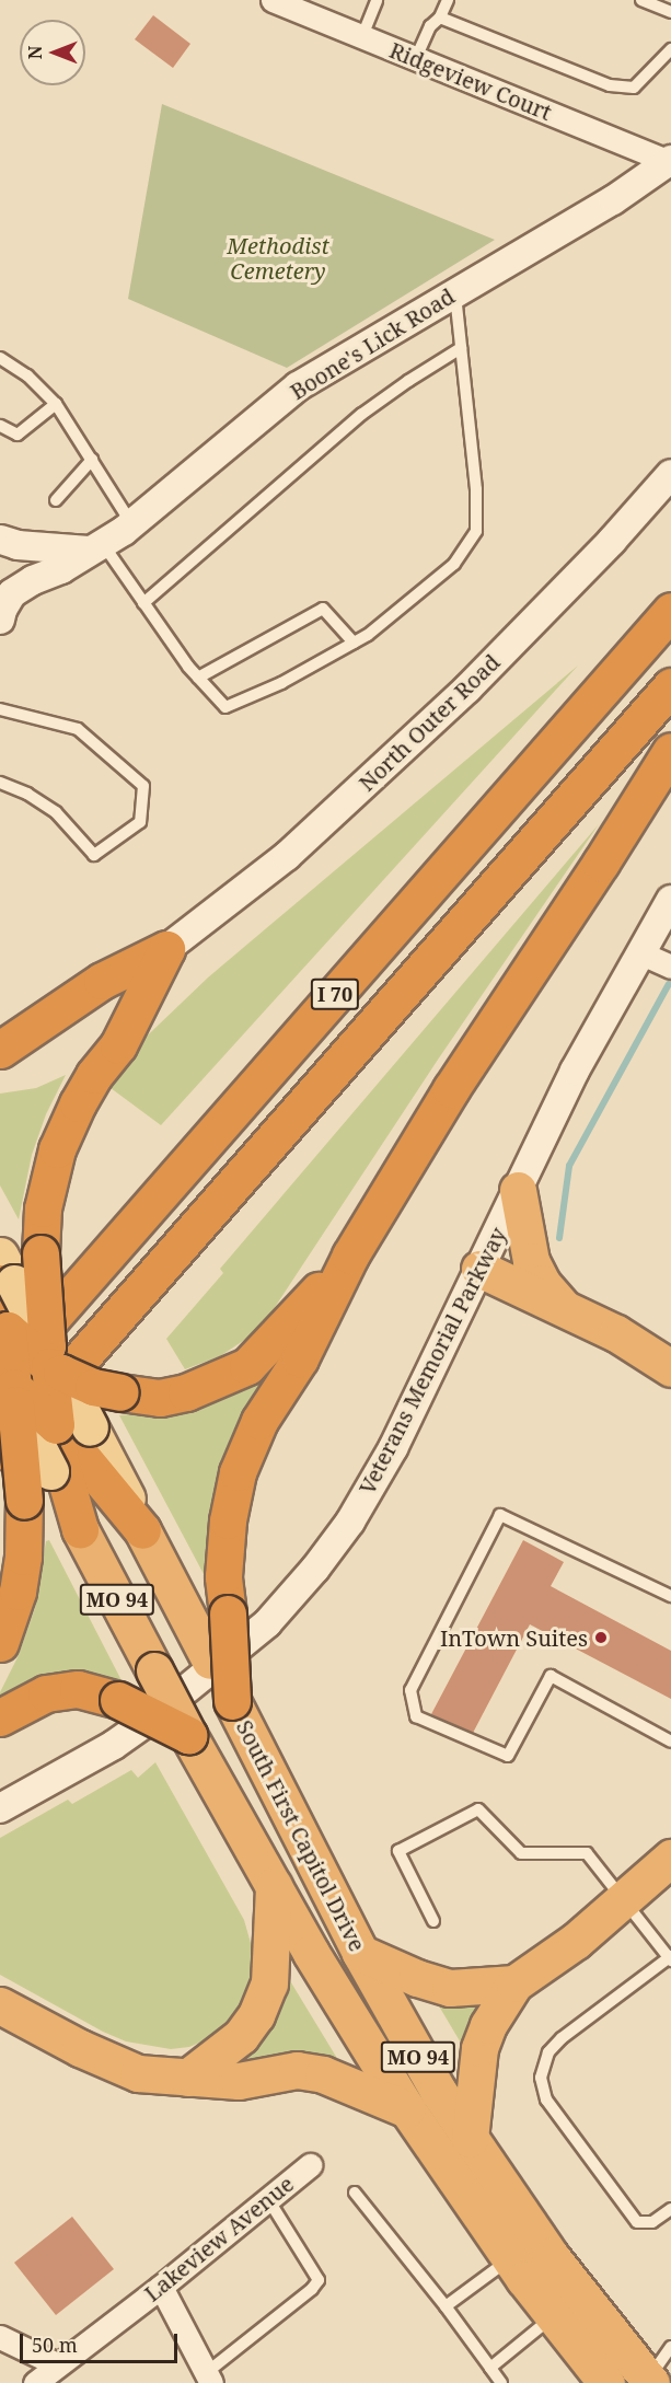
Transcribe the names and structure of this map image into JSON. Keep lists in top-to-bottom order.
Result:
{
  "streets": {
    "highway": ["I 70", "MO 94", "South First Capitol Drive"],
    "street": [
      "Ridgeview Court",
      "Boone's Lick Road",
      "North Outer Road",
      "Veterans Memorial Parkway",
      "Lakeview Avenue"
    ]
  },
  "crossings": [
    ["Ridgeview Court", "Boone's Lick Road"]
  ],
  "parks": ["Methodist Cemetery"],
  "places": ["InTown Suites"],
  "scale_bar": "50 m",
  "north": "left"
}
